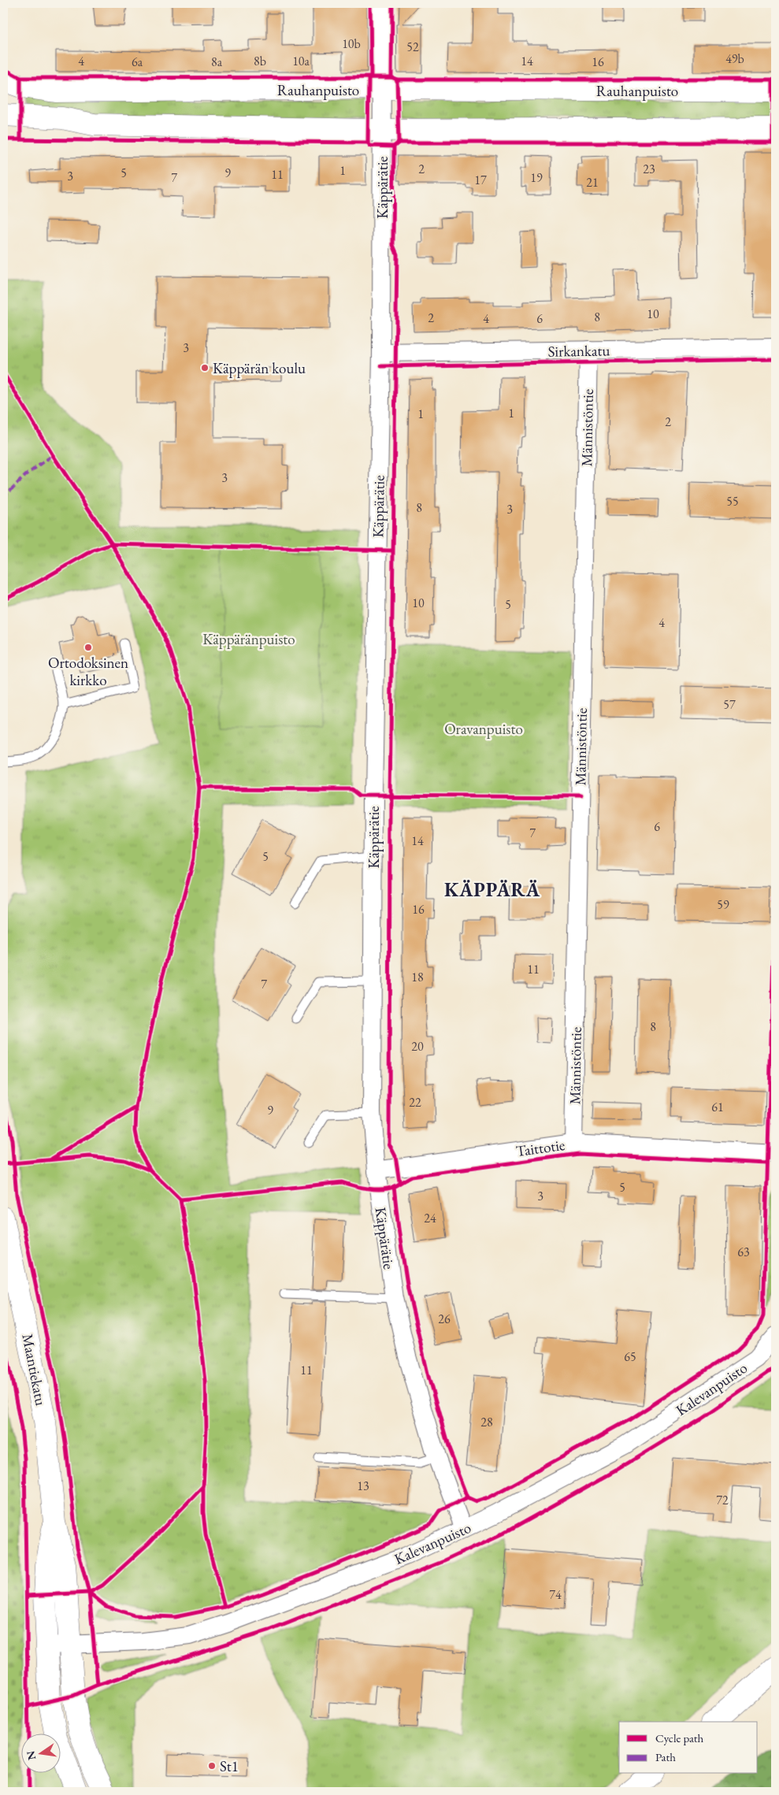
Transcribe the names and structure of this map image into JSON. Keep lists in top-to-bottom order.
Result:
{
  "streets": {
    "main road": ["Rauhanpuisto", "Maantiekatu"],
    "street": [
      "Käppärätie",
      "Sirkankatu",
      "Männistöntie",
      "Taittotie",
      "Kalevanpuisto"
    ]
  },
  "crossings": [
    ["Rauhanpuisto", "Käppärätie"],
    ["Käppärätie", "Sirkankatu"],
    ["Käppärätie", "Taittotie"],
    ["Käppärätie", "Kalevanpuisto"],
    ["Sirkankatu", "Männistöntie"],
    ["Männistöntie", "Taittotie"],
    ["Maantiekatu", "Kalevanpuisto"]
  ],
  "districts": ["KÄPPÄRÄ"],
  "parks": ["Käppäränpuisto", "Oravanpuisto"],
  "places": ["Käppärän koulu", "Ortodoksinen kirkko", "St1"],
  "house_numbers": [
    "10b",
    "52",
    "49b",
    "4",
    "8b",
    "10a",
    "14",
    "6a",
    "8a",
    "16",
    "2",
    "23",
    "1",
    "5",
    "9",
    "11",
    "3",
    "7",
    "19",
    "17",
    "21",
    "10",
    "8",
    "2",
    "4",
    "6",
    "3",
    "1",
    "1",
    "2",
    "3",
    "55",
    "8",
    "3",
    "10",
    "5",
    "4",
    "57",
    "6",
    "7",
    "14",
    "5",
    "59",
    "16",
    "11",
    "18",
    "7",
    "8",
    "20",
    "22",
    "61",
    "9",
    "5",
    "3",
    "24",
    "63",
    "26",
    "65",
    "11",
    "28",
    "13",
    "72",
    "74"
  ],
  "legend": ["Cycle path", "Path"],
  "north": "left"
}
